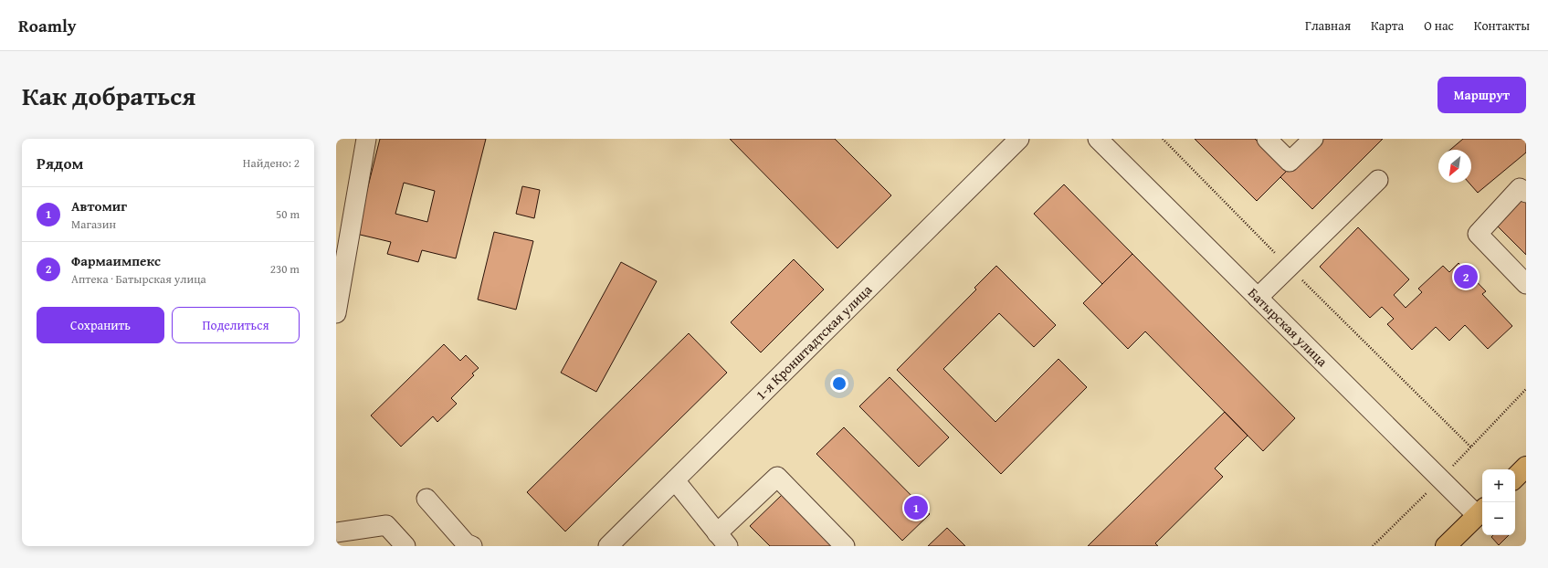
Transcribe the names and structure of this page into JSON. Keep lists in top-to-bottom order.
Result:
{
  "streets": {
    "street": ["Батырская улица", "1-я Кронштадтская улица"]
  },
  "north": "bottom left",
  "page": {
    "header": "Roamly",
    "nav": [
      "Главная",
      "Карта",
      "О нас",
      "Контакты"
    ],
    "title": "Как добраться",
    "buttons": [
      "Маршрут",
      ["Сохранить", "Поделиться"]
    ],
    "heading": ["Рядом", "Найдено: 2"],
    "list": [
      {
        "mark": "1",
        "name": "Автомиг",
        "note": "Магазин",
        "value": "50 m"
      },
      {
        "mark": "2",
        "name": "Фармаимпекс",
        "note": "Аптека · Батырская улица",
        "value": "230 m"
      }
    ],
    "pins": ["2", "1"],
    "map_buttons": ["+", "−"]
  }
}
